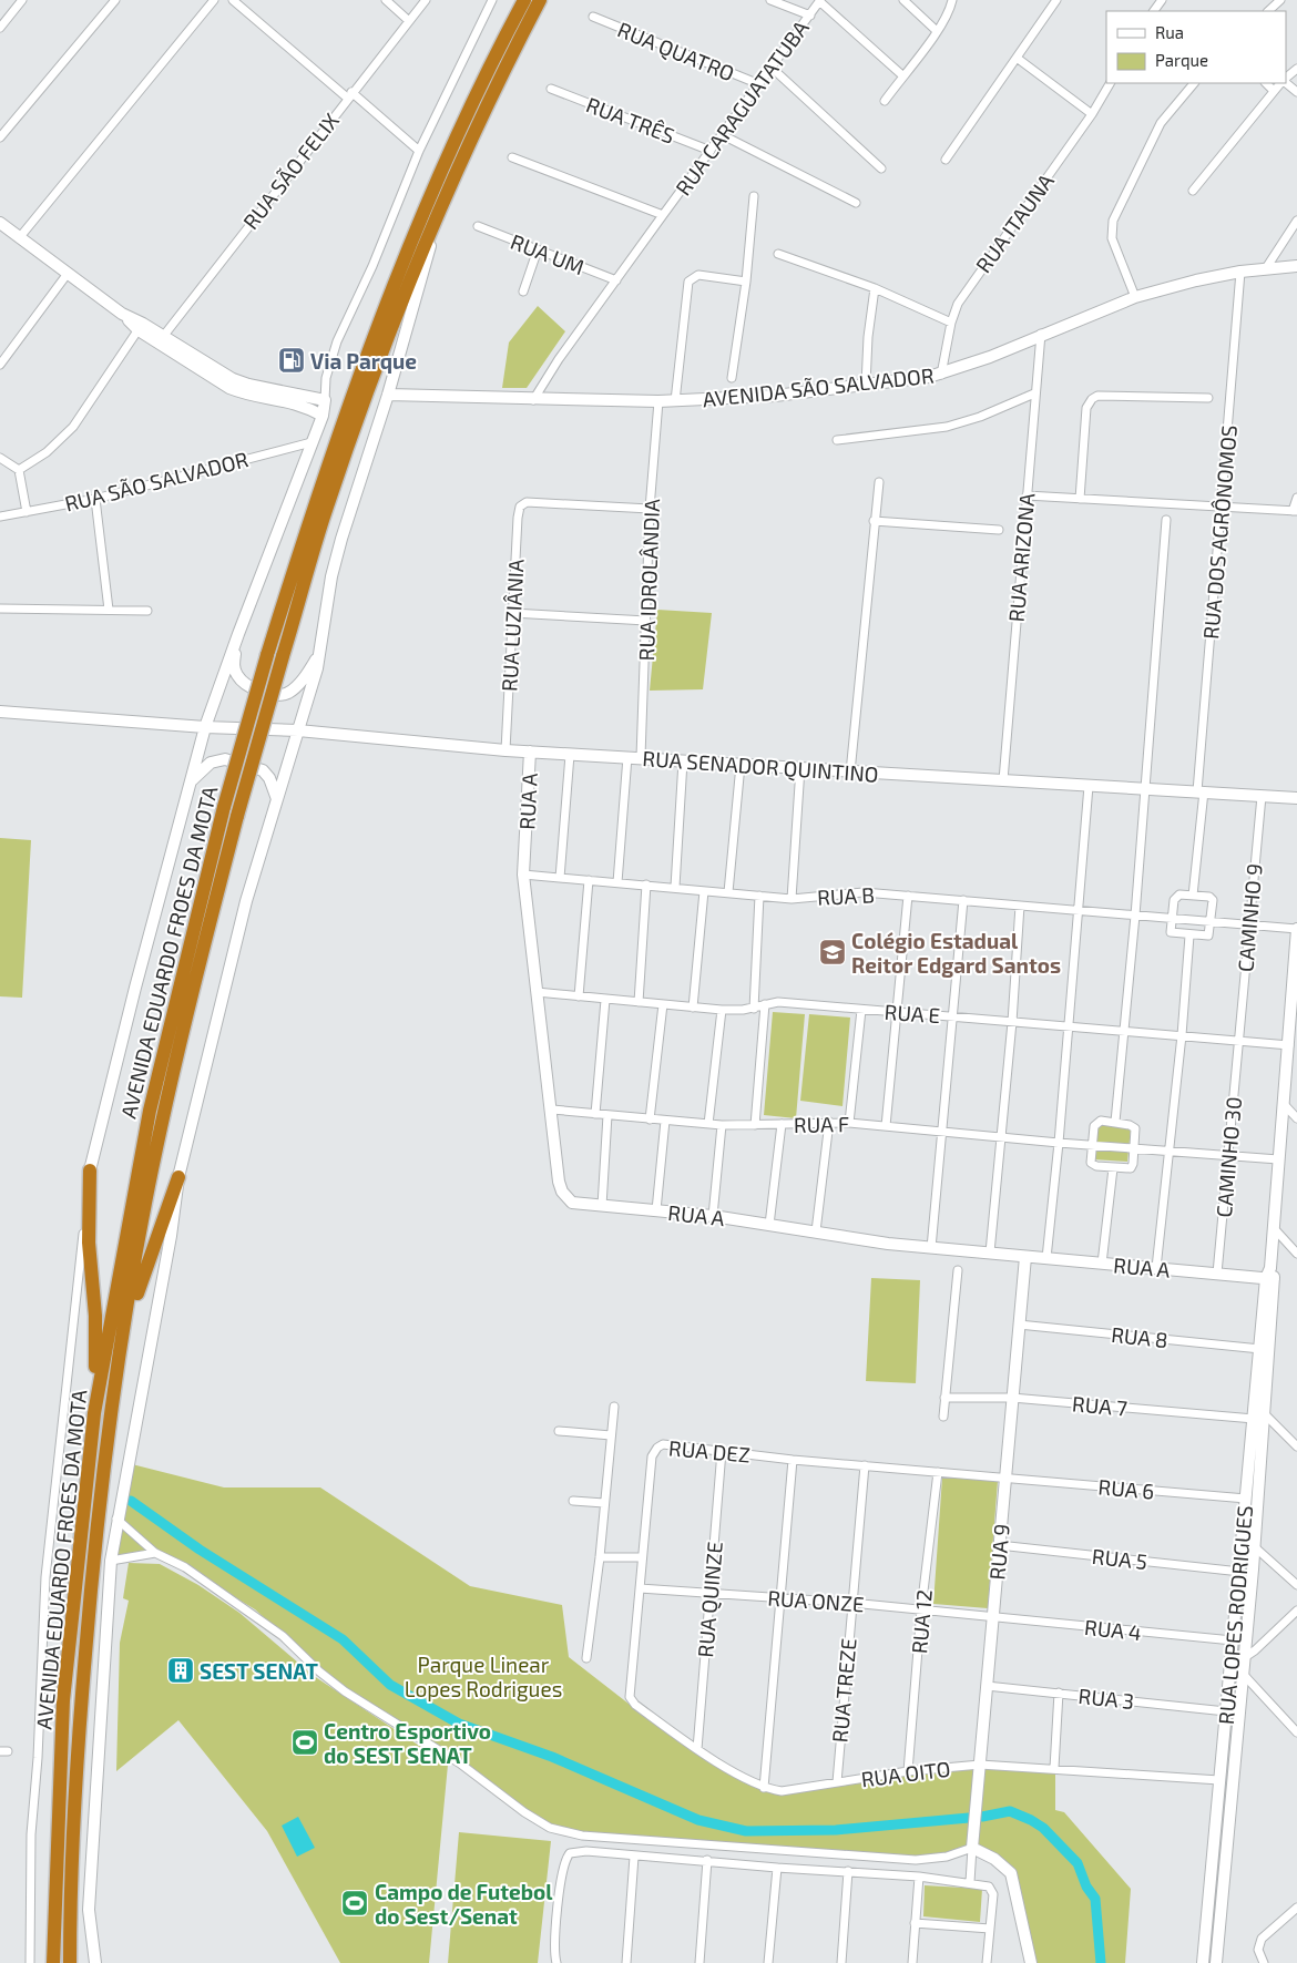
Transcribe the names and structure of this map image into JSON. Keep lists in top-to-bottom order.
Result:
{
  "streets": {
    "highway": ["AVENIDA EDUARDO FROES DA MOTA"],
    "street": [
      "RUA QUATRO",
      "RUA CARAGUATATUBA",
      "RUA TRÊS",
      "RUA SÃO FELIX",
      "RUA ITAUNA",
      "RUA UM",
      "AVENIDA SÃO SALVADOR",
      "RUA SÃO SALVADOR",
      "RUA DOS AGRÔNOMOS",
      "RUA ARIZONA",
      "RUA IDROLÂNDIA",
      "RUA LUZIÂNIA",
      "RUA SENADOR QUINTINO",
      "RUA A",
      "RUA B",
      "CAMINHO 9",
      "RUA E",
      "RUA F",
      "CAMINHO 30",
      "RUA 8",
      "RUA 7",
      "RUA DEZ",
      "RUA 6",
      "RUA 9",
      "RUA 5",
      "RUA QUINZE",
      "RUA ONZE",
      "RUA LOPES RODRIGUES",
      "RUA 12",
      "RUA 4",
      "RUA TREZE",
      "RUA 3",
      "RUA OITO"
    ]
  },
  "crossings": [
    ["RUA QUATRO", "RUA CARAGUATATUBA"],
    ["RUA CARAGUATATUBA", "RUA TRÊS"],
    ["RUA CARAGUATATUBA", "RUA UM"],
    ["RUA CARAGUATATUBA", "AVENIDA SÃO SALVADOR"],
    ["RUA ITAUNA", "AVENIDA SÃO SALVADOR"],
    ["AVENIDA SÃO SALVADOR", "RUA DOS AGRÔNOMOS"],
    ["AVENIDA SÃO SALVADOR", "RUA ARIZONA"],
    ["AVENIDA SÃO SALVADOR", "RUA IDROLÂNDIA"],
    ["RUA DOS AGRÔNOMOS", "RUA SENADOR QUINTINO"],
    ["RUA ARIZONA", "RUA SENADOR QUINTINO"],
    ["RUA IDROLÂNDIA", "RUA LUZIÂNIA"],
    ["RUA IDROLÂNDIA", "RUA SENADOR QUINTINO"],
    ["RUA LUZIÂNIA", "RUA SENADOR QUINTINO"],
    ["RUA SENADOR QUINTINO", "RUA A"],
    ["RUA SENADOR QUINTINO", "CAMINHO 9"],
    ["RUA A", "RUA B"],
    ["RUA A", "RUA E"],
    ["RUA A", "RUA F"],
    ["RUA A", "CAMINHO 30"],
    ["RUA A", "RUA 9"],
    ["RUA A", "RUA LOPES RODRIGUES"],
    ["CAMINHO 9", "RUA E"],
    ["CAMINHO 9", "CAMINHO 30"],
    ["RUA E", "CAMINHO 30"],
    ["RUA E", "RUA LOPES RODRIGUES"],
    ["RUA 8", "RUA 9"],
    ["RUA 8", "RUA LOPES RODRIGUES"],
    ["RUA 7", "RUA 9"],
    ["RUA 7", "RUA LOPES RODRIGUES"],
    ["RUA DEZ", "RUA 6"],
    ["RUA DEZ", "RUA 9"],
    ["RUA DEZ", "RUA QUINZE"],
    ["RUA DEZ", "RUA ONZE"],
    ["RUA DEZ", "RUA 12"],
    ["RUA DEZ", "RUA TREZE"],
    ["RUA DEZ", "RUA OITO"],
    ["RUA 6", "RUA 9"],
    ["RUA 6", "RUA LOPES RODRIGUES"],
    ["RUA 9", "RUA 5"],
    ["RUA 9", "RUA ONZE"],
    ["RUA 9", "RUA 4"],
    ["RUA 9", "RUA 3"],
    ["RUA 9", "RUA OITO"],
    ["RUA 5", "RUA LOPES RODRIGUES"],
    ["RUA QUINZE", "RUA ONZE"],
    ["RUA QUINZE", "RUA OITO"],
    ["RUA ONZE", "RUA 12"],
    ["RUA ONZE", "RUA 4"],
    ["RUA ONZE", "RUA TREZE"],
    ["RUA LOPES RODRIGUES", "RUA 4"],
    ["RUA LOPES RODRIGUES", "RUA 3"],
    ["RUA LOPES RODRIGUES", "RUA OITO"],
    ["RUA 12", "RUA OITO"],
    ["RUA TREZE", "RUA OITO"]
  ],
  "parks": ["Parque Linear Lopes Rodrigues"],
  "places": {
    "fuel station": ["Via Parque"],
    "school or university": ["Colégio Estadual Reitor Edgard Santos"],
    "building": ["SEST SENAT"],
    "sports": ["Centro Esportivo do SEST SENAT", "Campo de Futebol do Sest/Senat"]
  },
  "legend": ["Rua", "Parque"]
}
